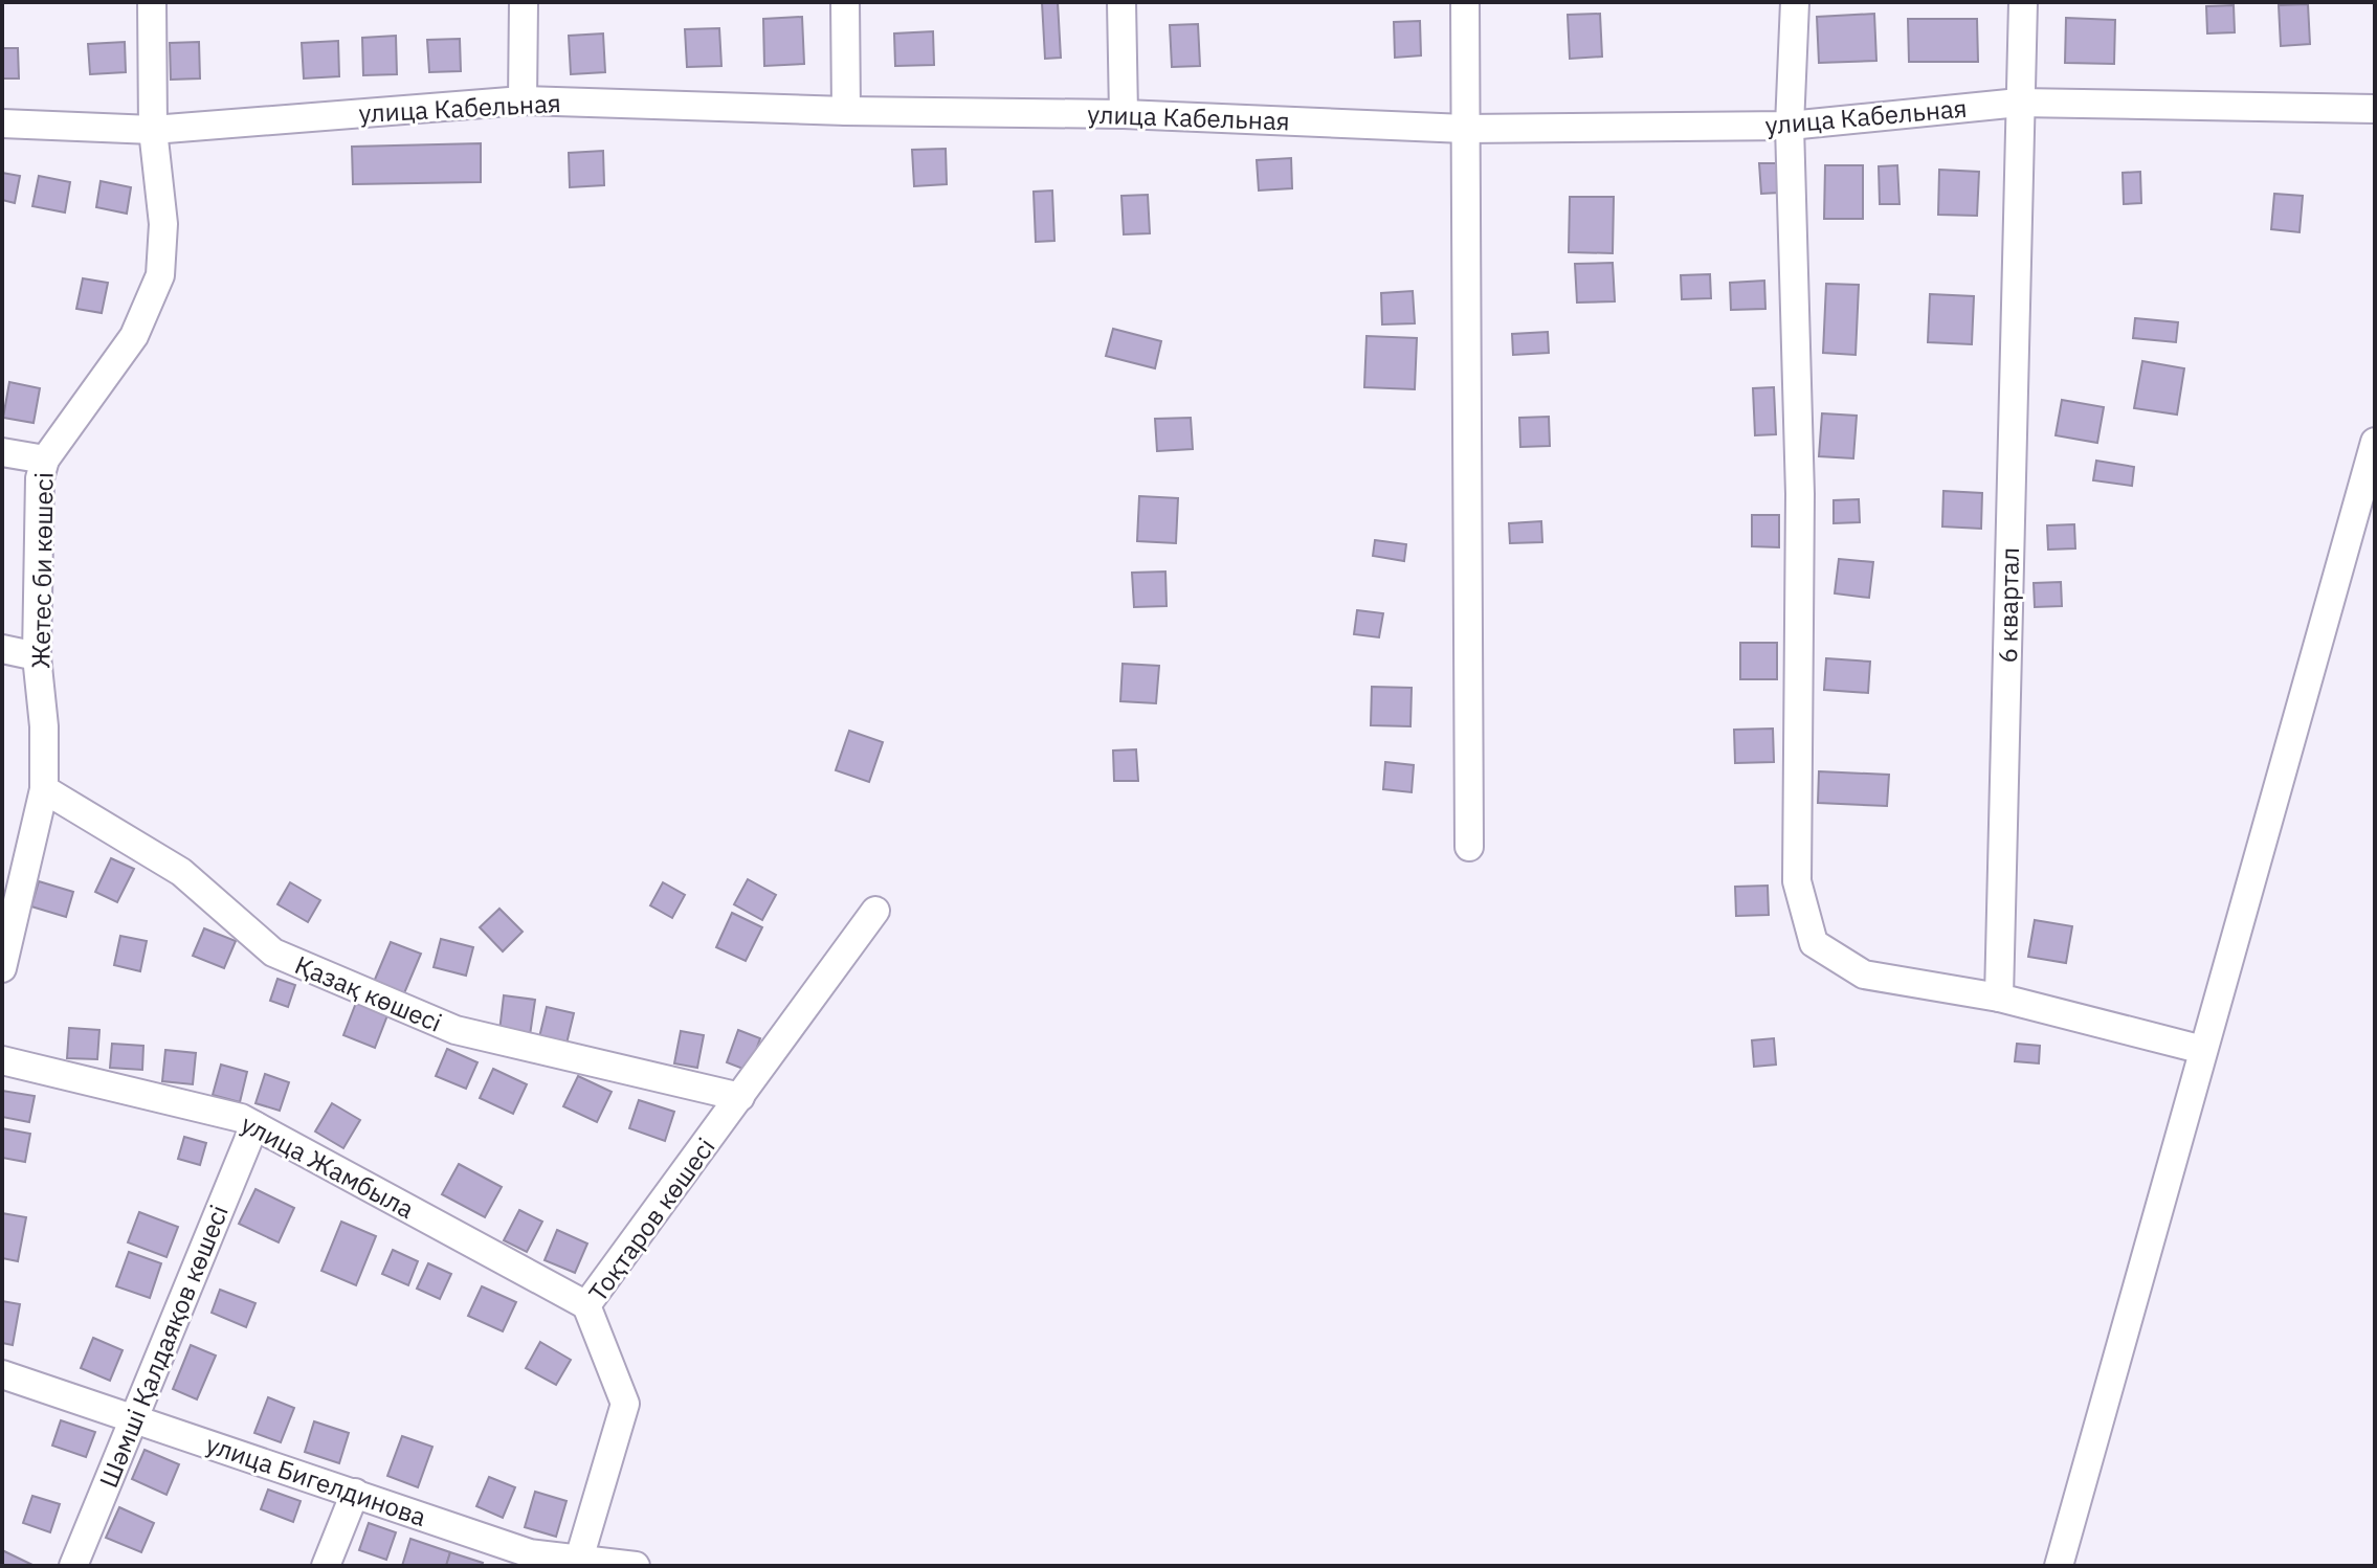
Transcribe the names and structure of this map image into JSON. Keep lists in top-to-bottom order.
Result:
{
  "streets": {
    "street": [
      "улица Кабельная",
      "Жетес би көшесі",
      "6 квартал",
      "Қазақ көшесі",
      "улица Жамбыла",
      "Тоқтаров көшесі",
      "Шәмші Қалдаяқов көшесі",
      "улица Бигелдинова"
    ]
  },
  "crossings": [
    ["улица Кабельная", "Жетес би көшесі"],
    ["улица Кабельная", "6 квартал"],
    ["Жетес би көшесі", "Қазақ көшесі"],
    ["Қазақ көшесі", "Тоқтаров көшесі"],
    ["улица Жамбыла", "Тоқтаров көшесі"],
    ["улица Жамбыла", "Шәмші Қалдаяқов көшесі"],
    ["Тоқтаров көшесі", "улица Бигелдинова"],
    ["Шәмші Қалдаяқов көшесі", "улица Бигелдинова"]
  ]
}
